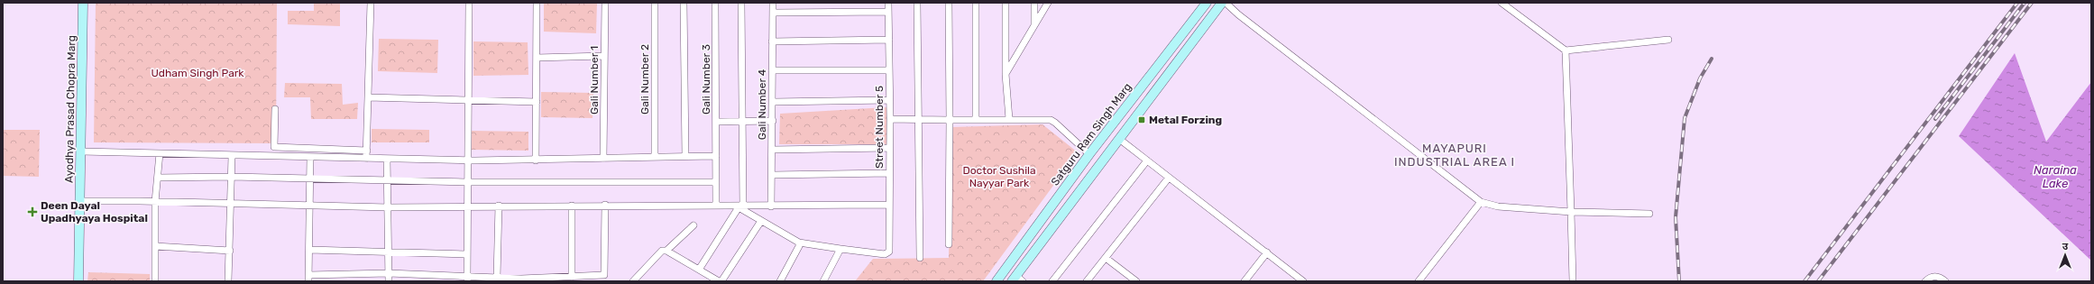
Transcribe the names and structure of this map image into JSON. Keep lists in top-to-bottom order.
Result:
{
  "streets": {
    "main road": ["Ayodhya Prasad Chopra Marg", "Satguru Ram Singh Marg"],
    "street": [
      "Gali Number 2",
      "Gali Number 3",
      "Gali Number 1",
      "Gali Number 4",
      "Street Number 5"
    ]
  },
  "districts": ["MAYAPURI INDUSTRIAL AREA I"],
  "water": ["Naraina Lake"],
  "parks": ["Udham Singh Park", "Doctor Sushila Nayyar Park"],
  "places": {
    "transit": ["Metal Forzing"],
    "health": ["Deen Dayal Upadhyaya Hospital"]
  },
  "north": "top"
}
